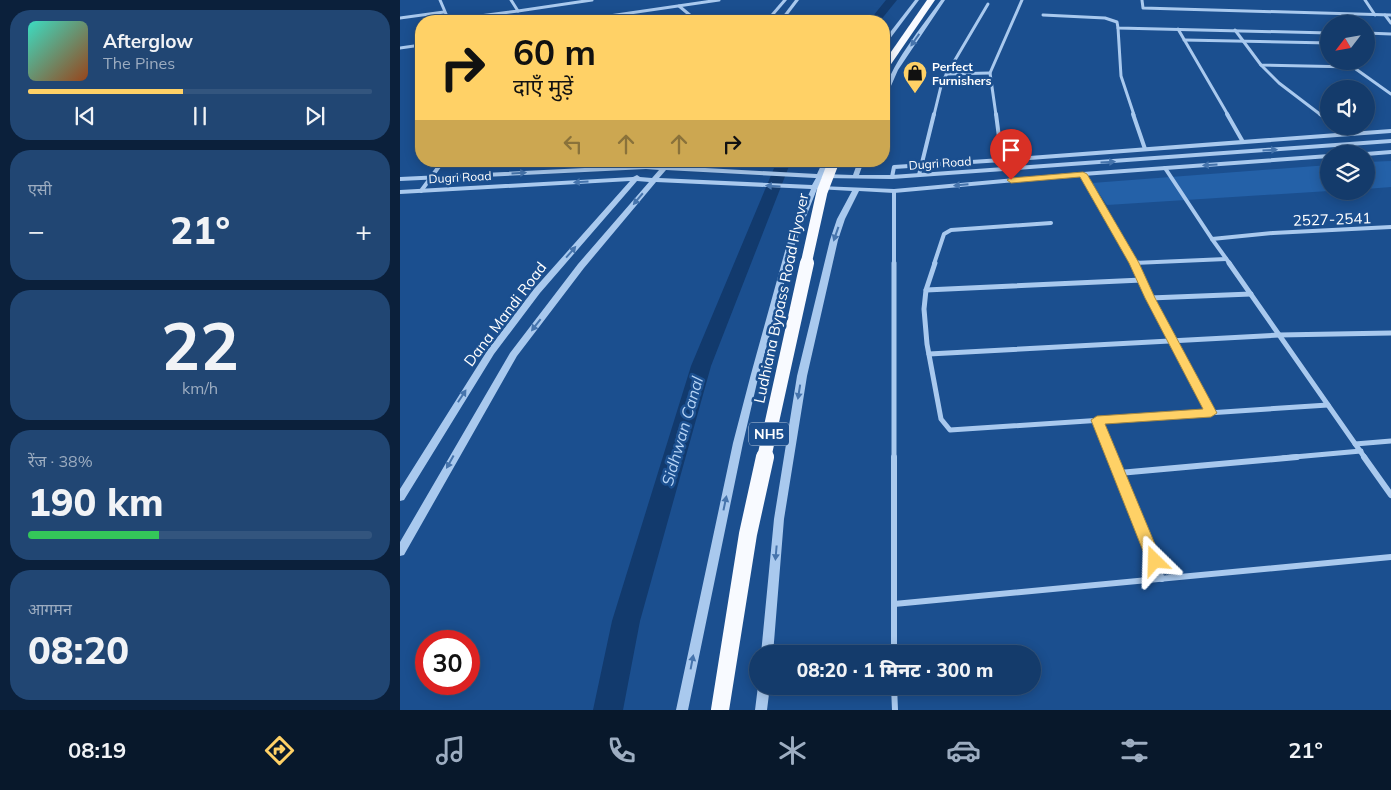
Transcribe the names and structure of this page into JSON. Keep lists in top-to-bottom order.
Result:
{
  "streets": {
    "highway": ["Ludhiana Bypass Road Flyover", "NH5"],
    "street": ["Dugri Road", "2527-2541", "Dana Mandi Road"]
  },
  "crossings": [
    ["Dugri Road", "Dana Mandi Road"]
  ],
  "water": ["Sidhwan Canal"],
  "places": {
    "shop": ["Perfect Furnishers"]
  },
  "north": "bottom left",
  "page": {
    "turn": ["60 m", "दाएँ मुड़ें"],
    "song": ["Afterglow", "The Pines"],
    "tile": [
      "एसी",
      ["22", "km/h"],
      ["रेंज · 38%", "190 km"],
      ["आगमन", "08:20"]
    ],
    "heat": ["−", "21°", "+"],
    "limit": "30",
    "trip": "08:20 · 1 मिनट · 300 m",
    "tabs": ["08:19", "21°"]
  }
}
